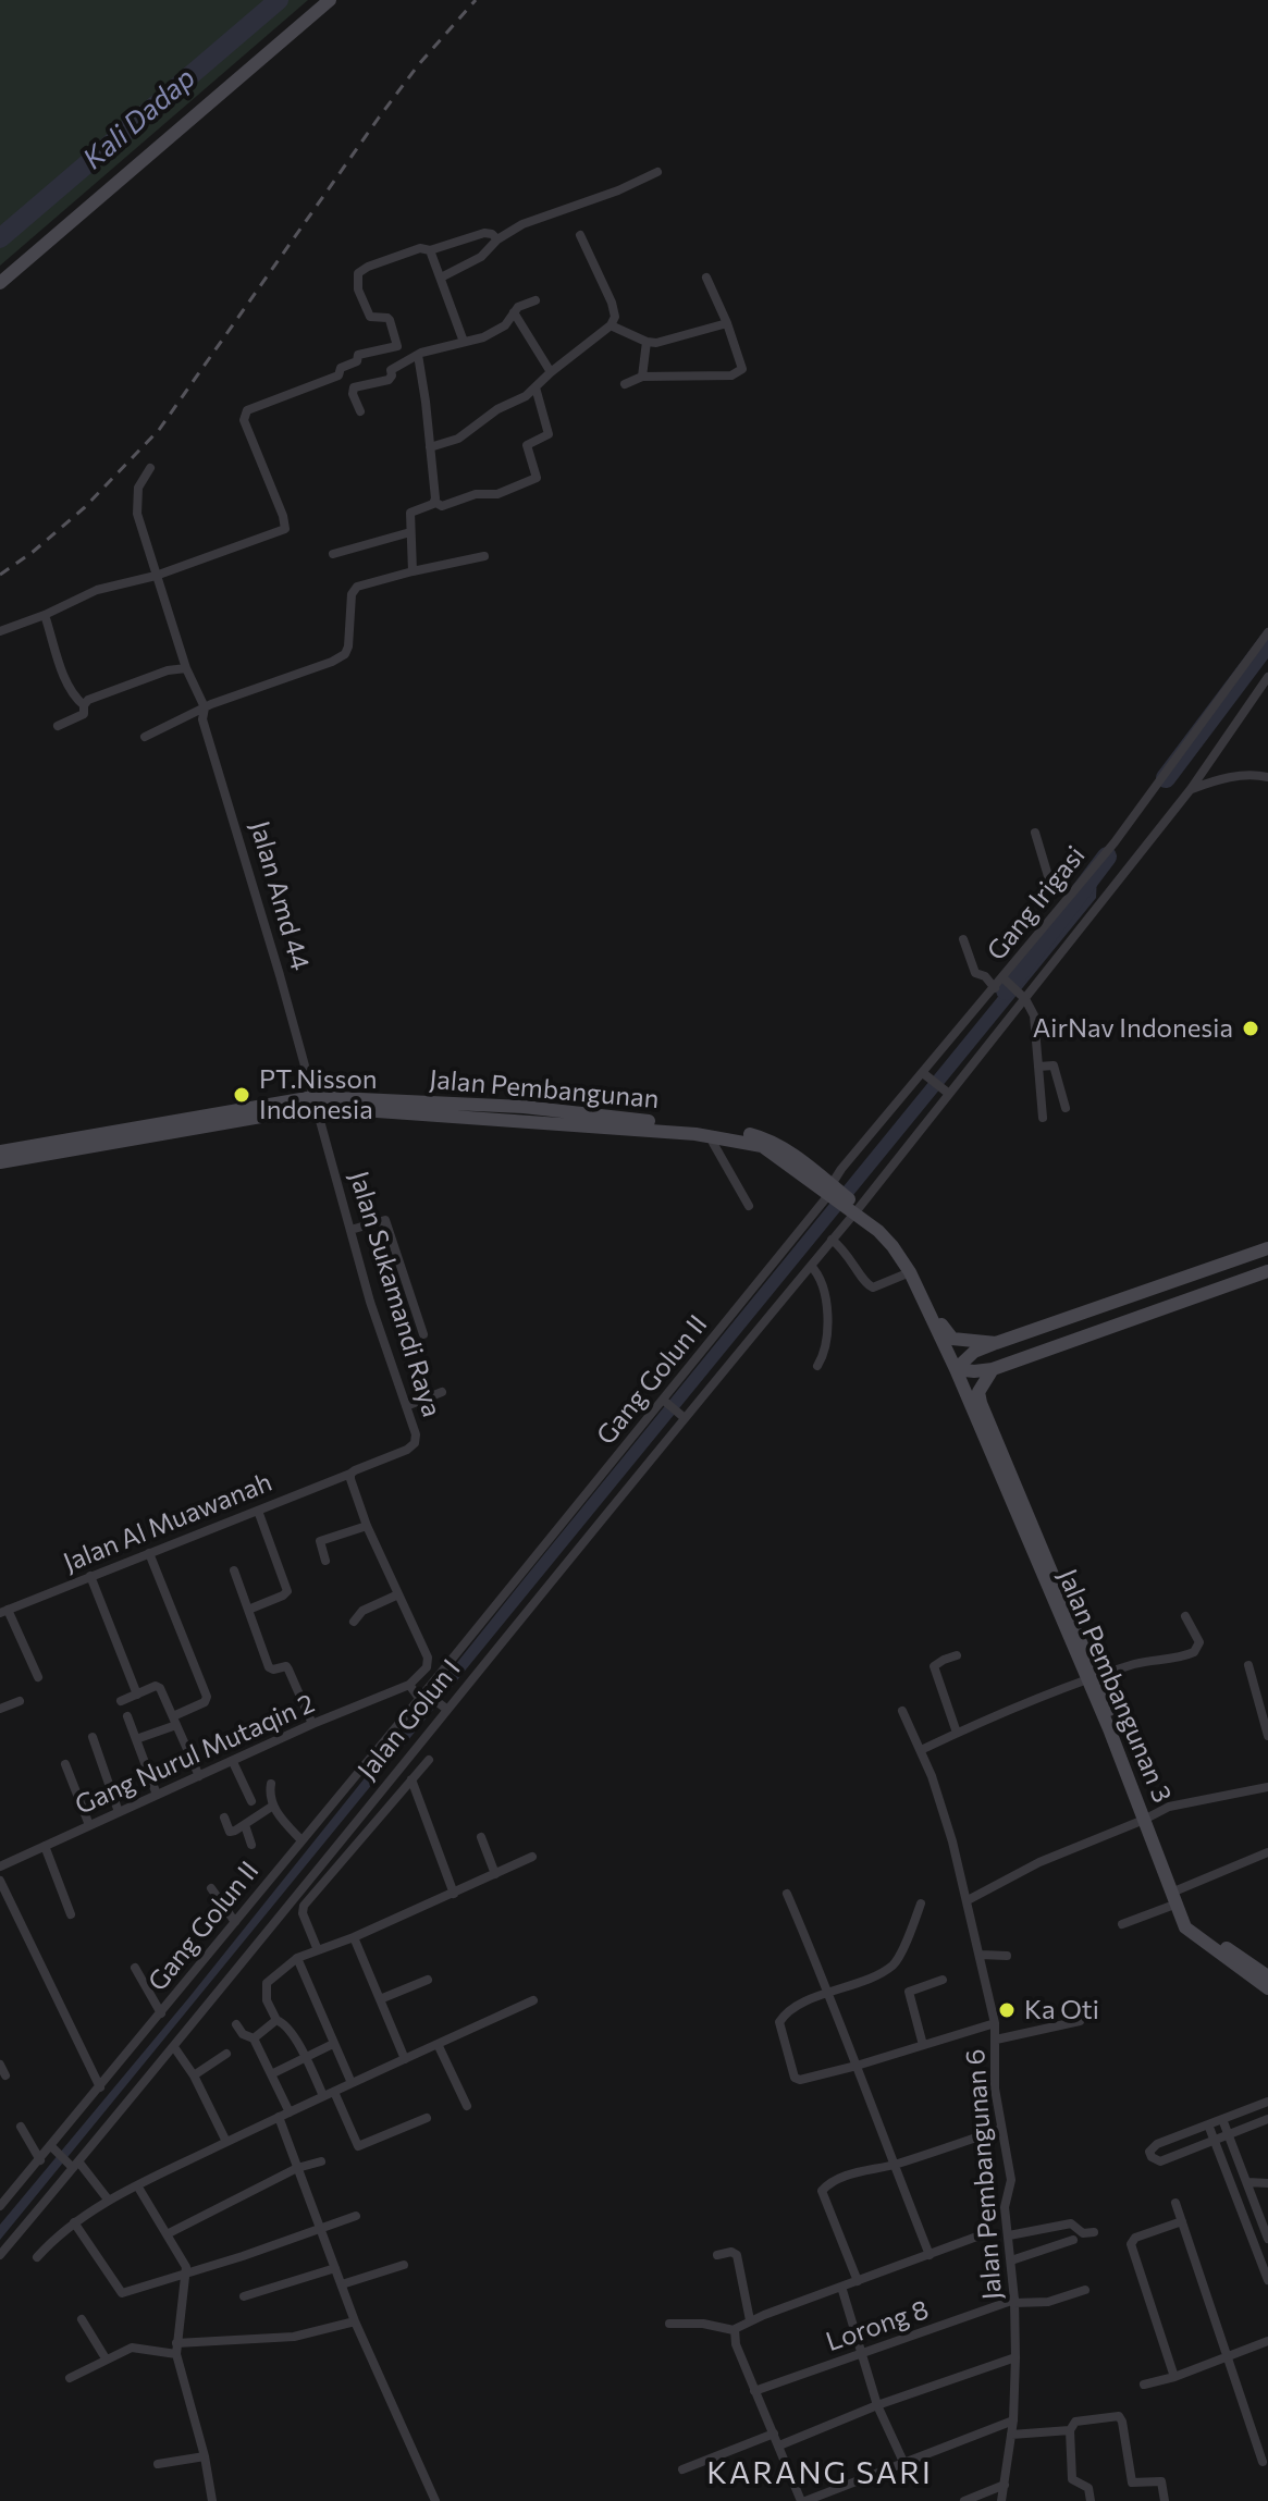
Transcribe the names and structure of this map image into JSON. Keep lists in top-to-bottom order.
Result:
{
  "streets": {
    "main road": ["Jalan Pembangunan", "Jalan Pembangunan 3"],
    "street": [
      "Jalan Amd 44",
      "Gang Irigasi",
      "Jalan Sukamandi Raya",
      "Gang Golun II",
      "Jalan Al Muawanah",
      "Jalan Golun I",
      "Gang Nurul Mutaqin 2",
      "Jalan Pembangunan 6",
      "Lorong 8"
    ]
  },
  "crossings": [
    ["Jalan Amd 44", "Jalan Pembangunan"],
    ["Jalan Amd 44", "Jalan Sukamandi Raya"],
    ["Gang Irigasi", "Jalan Pembangunan"],
    ["Gang Irigasi", "Gang Golun II"],
    ["Jalan Pembangunan", "Jalan Sukamandi Raya"],
    ["Jalan Pembangunan", "Gang Golun II"],
    ["Jalan Pembangunan", "Jalan Pembangunan 3"],
    ["Jalan Pembangunan", "Jalan Golun I"],
    ["Jalan Sukamandi Raya", "Jalan Al Muawanah"],
    ["Jalan Pembangunan 6", "Lorong 8"]
  ],
  "districts": ["KARANG SARI"],
  "water": ["Kali Dadap"],
  "places": ["AirNav Indonesia", "PT.Nisson Indonesia", "Ka Oti"]
}
